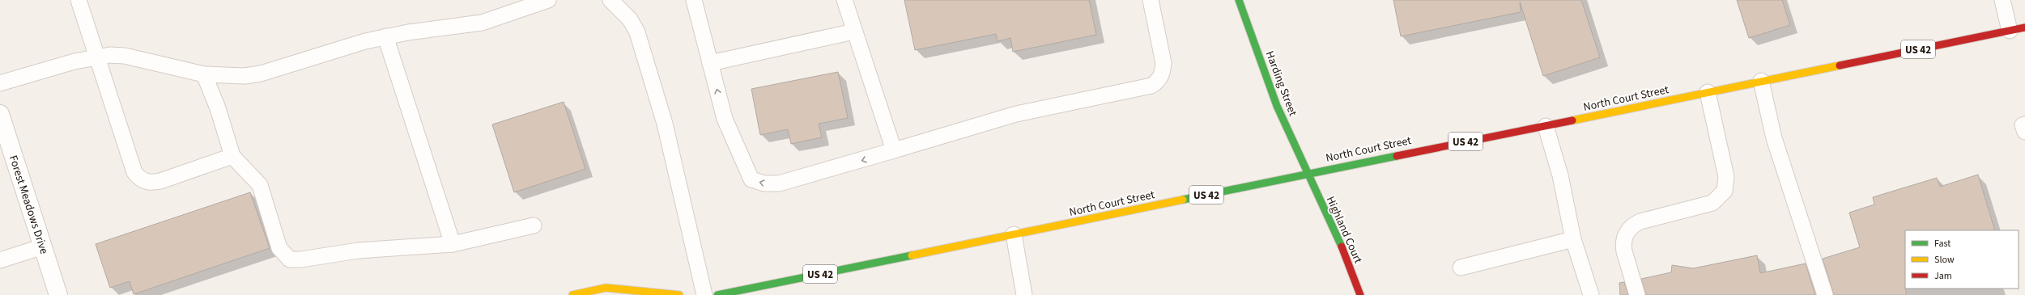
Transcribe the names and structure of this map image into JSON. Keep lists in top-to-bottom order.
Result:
{
  "streets": {
    "main road": [
      "US 42",
      "Harding Street",
      "North Court Street",
      "Highland Court"
    ],
    "street": ["Forest Meadows Drive"]
  },
  "crossings": [
    ["Harding Street", "North Court Street"],
    ["Harding Street", "Highland Court"],
    ["North Court Street", "Highland Court"]
  ],
  "legend": ["Fast", "Slow", "Jam"]
}
